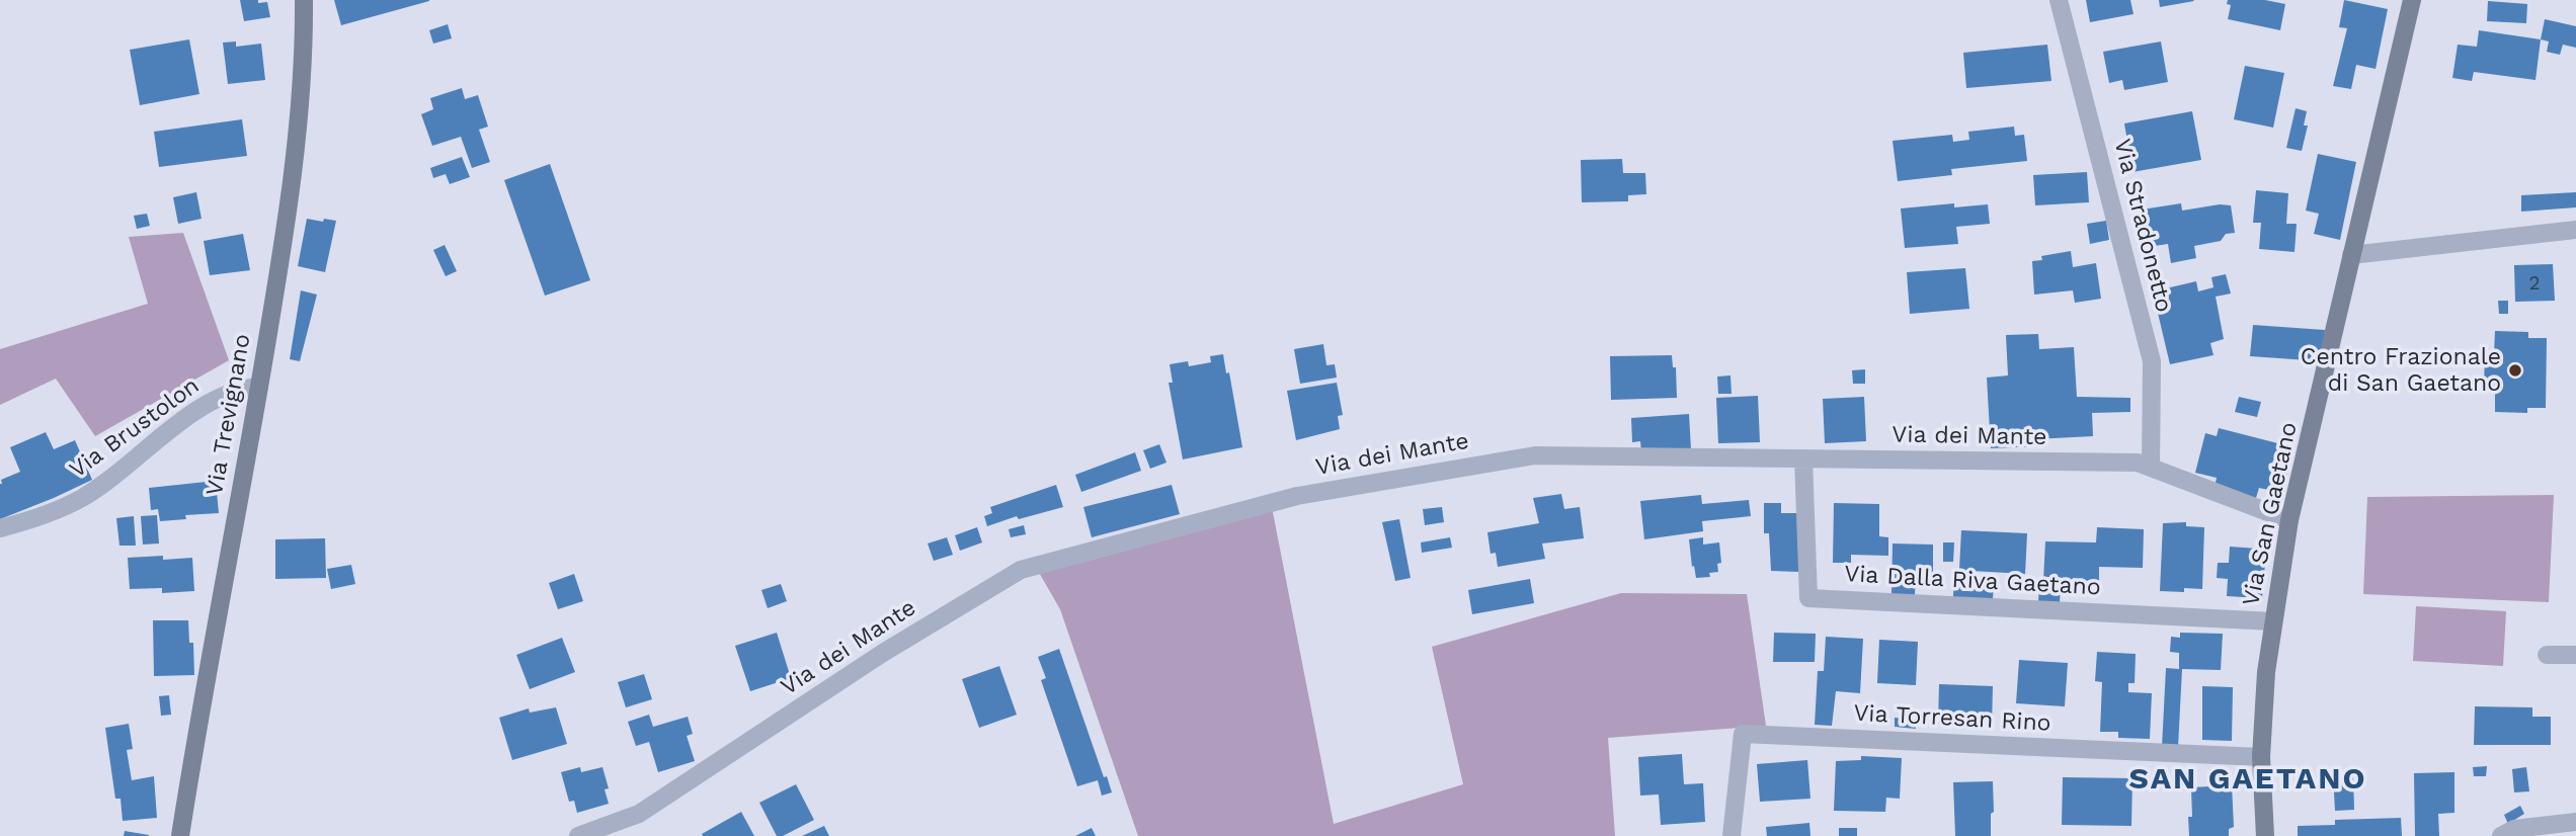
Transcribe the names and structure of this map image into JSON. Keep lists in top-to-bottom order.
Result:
{
  "streets": {
    "street": [
      "Via Stradonetto",
      "Via Trevignano",
      "Via Brustolon",
      "Via dei Mante",
      "Via San Gaetano",
      "Via Dalla Riva Gaetano",
      "Via Torresan Rino"
    ]
  },
  "crossings": [
    ["Via Stradonetto", "Via dei Mante"],
    ["Via Trevignano", "Via Brustolon"],
    ["Via dei Mante", "Via San Gaetano"],
    ["Via dei Mante", "Via Dalla Riva Gaetano"],
    ["Via San Gaetano", "Via Dalla Riva Gaetano"],
    ["Via San Gaetano", "Via Torresan Rino"]
  ],
  "districts": ["SAN GAETANO"],
  "places": ["Centro Frazionale di San Gaetano"],
  "house_numbers": ["2"]
}
